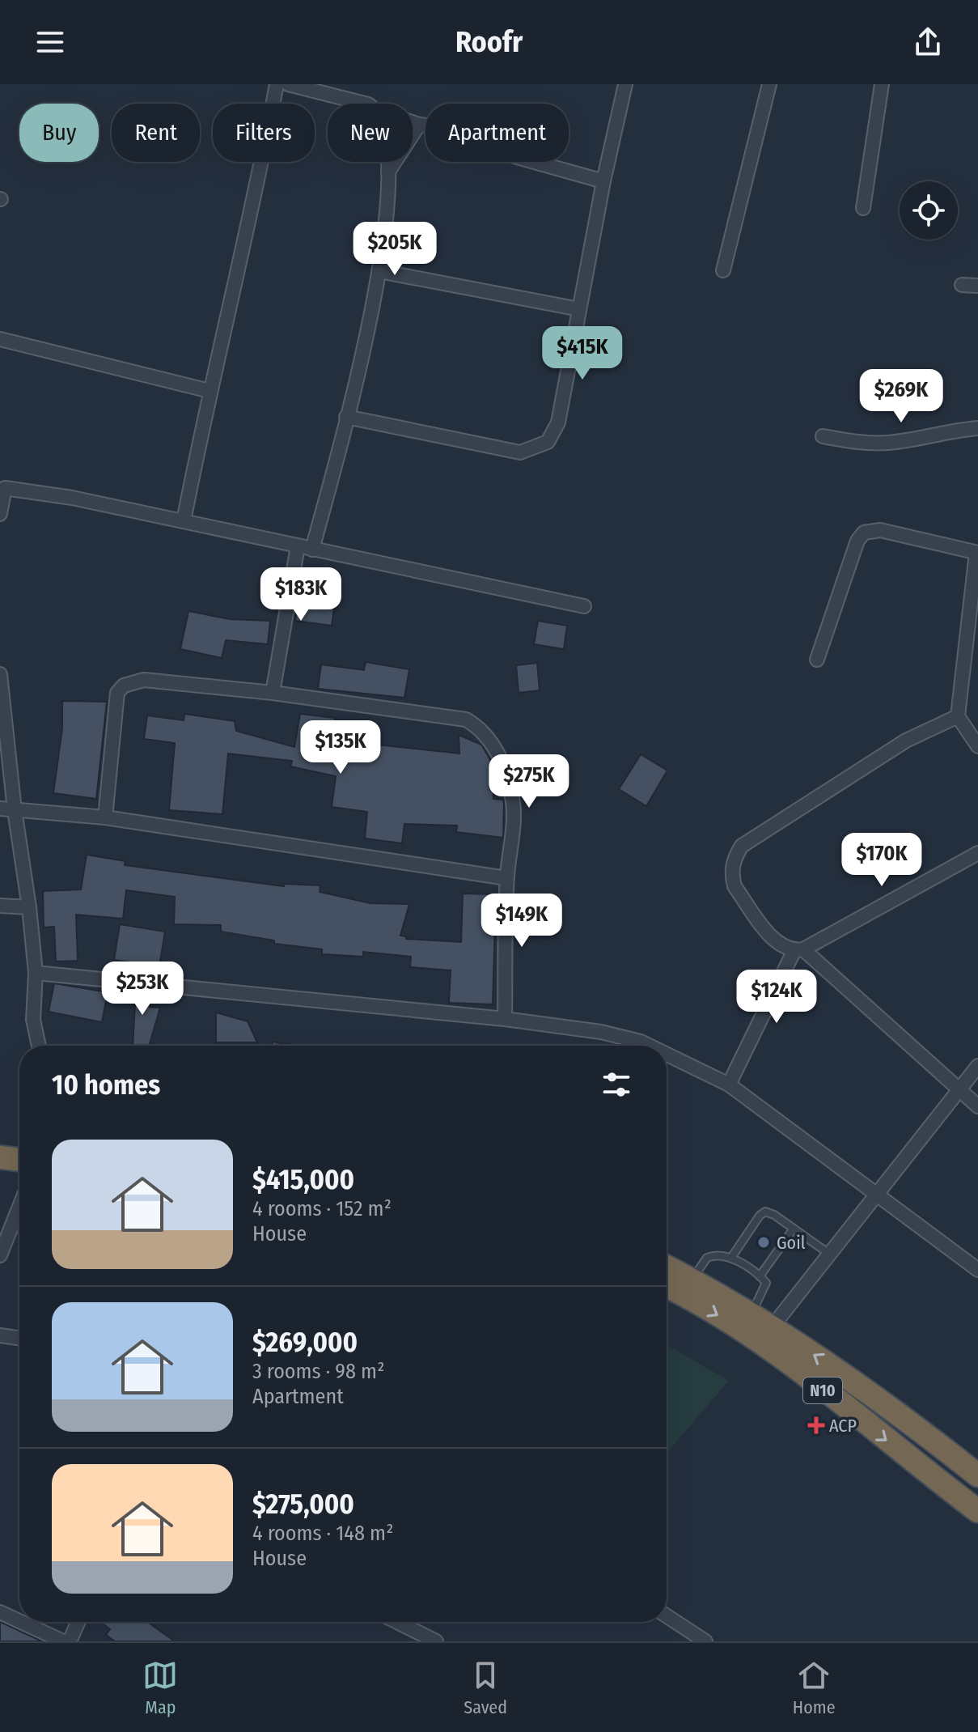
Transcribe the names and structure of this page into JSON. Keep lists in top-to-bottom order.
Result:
{
  "streets": {
    "highway": ["N10"]
  },
  "places": {
    "other": ["Goil"],
    "health": ["ACP"]
  },
  "page": {
    "header": "Roofr",
    "chip": [
      "Buy",
      "Rent",
      "Filters",
      "New",
      "Apartment"
    ],
    "price": [
      "$205K",
      "$415K",
      "$269K",
      "$183K",
      "$135K",
      "$275K",
      "$170K",
      "$149K",
      "$253K",
      "$124K"
    ],
    "heading": "10 homes",
    "list": [
      {
        "name": "$415,000",
        "note": "4 rooms · 152 m² · House"
      },
      {
        "name": "$269,000",
        "note": "3 rooms · 98 m² · Apartment"
      },
      {
        "name": "$275,000",
        "note": "4 rooms · 148 m² · House"
      }
    ],
    "tabs": ["Map", "Saved", "Home"]
  }
}
